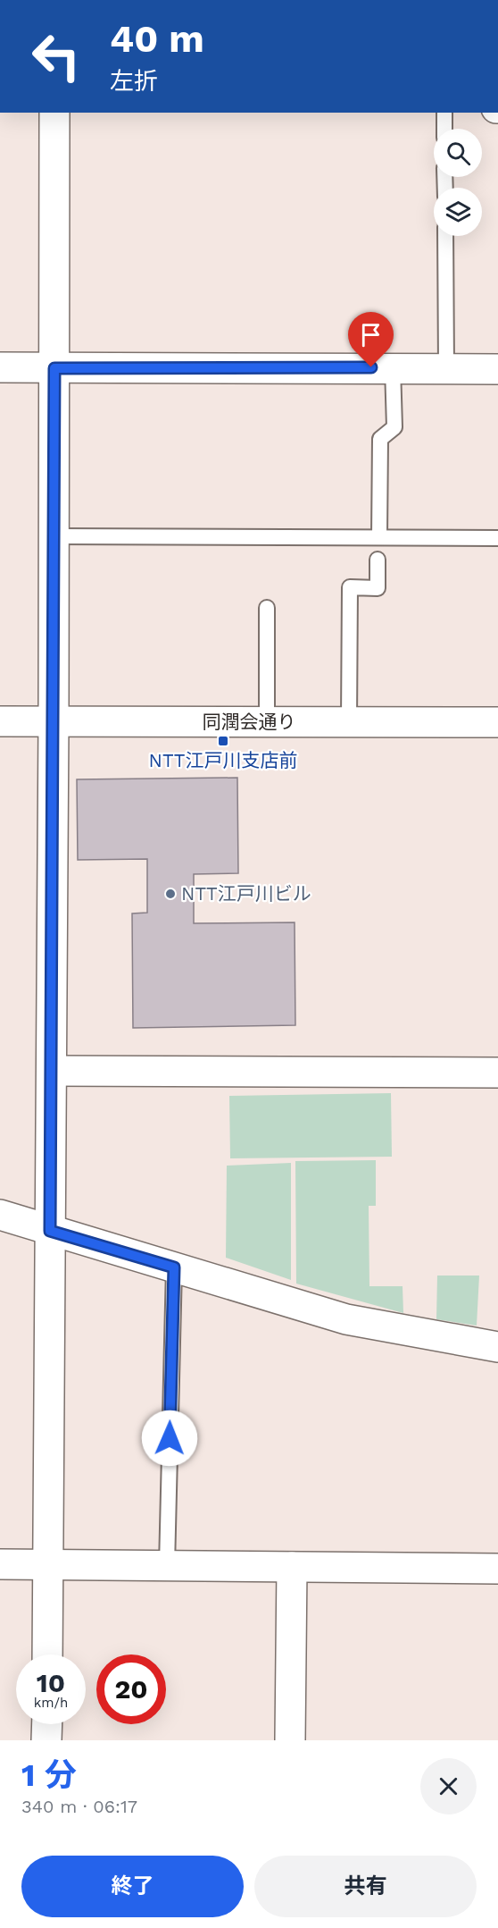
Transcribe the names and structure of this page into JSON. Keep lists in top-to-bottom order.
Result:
{
  "streets": {
    "street": ["同潤会通り"]
  },
  "places": {
    "transit": ["NTT江戸川支店前"],
    "other": ["NTT江戸川ビル"]
  },
  "page": {
    "turn": ["40 m", "左折"],
    "speed": "10 km/h",
    "limit": "20",
    "heading": ["1 分", "340 m · 06:17"],
    "buttons": ["終了", "共有"]
  }
}
